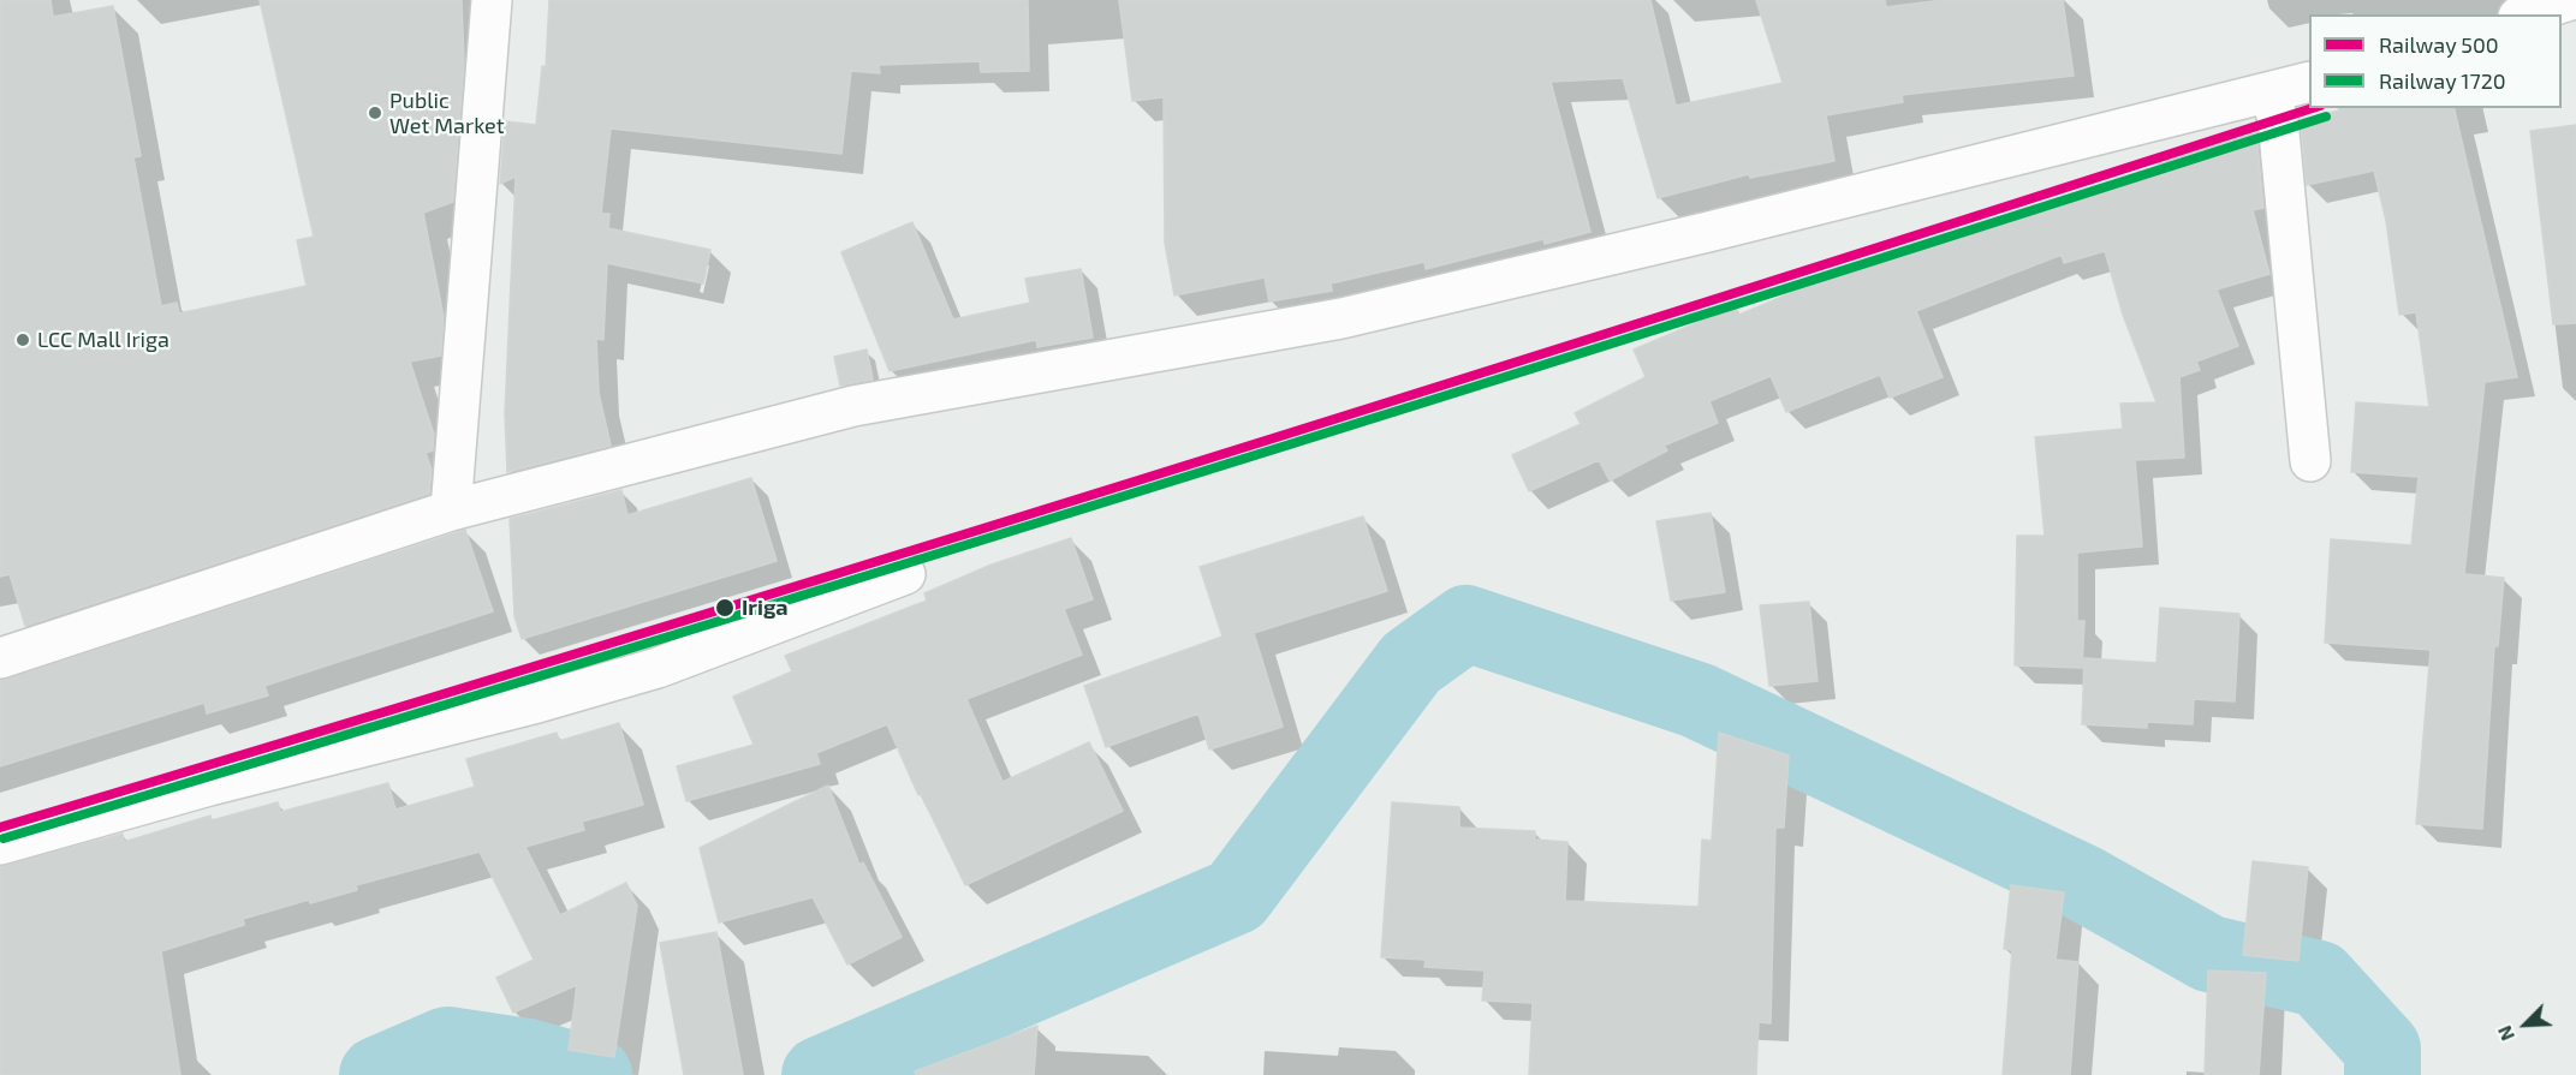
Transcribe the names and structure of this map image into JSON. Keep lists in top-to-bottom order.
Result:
{
  "places": ["Public Wet Market", "LCC Mall Iriga", "Iriga"],
  "lines": ["rail line 500", "rail line 1720"],
  "legend": ["Railway 500", "Railway 1720"],
  "north": "bottom left"
}
